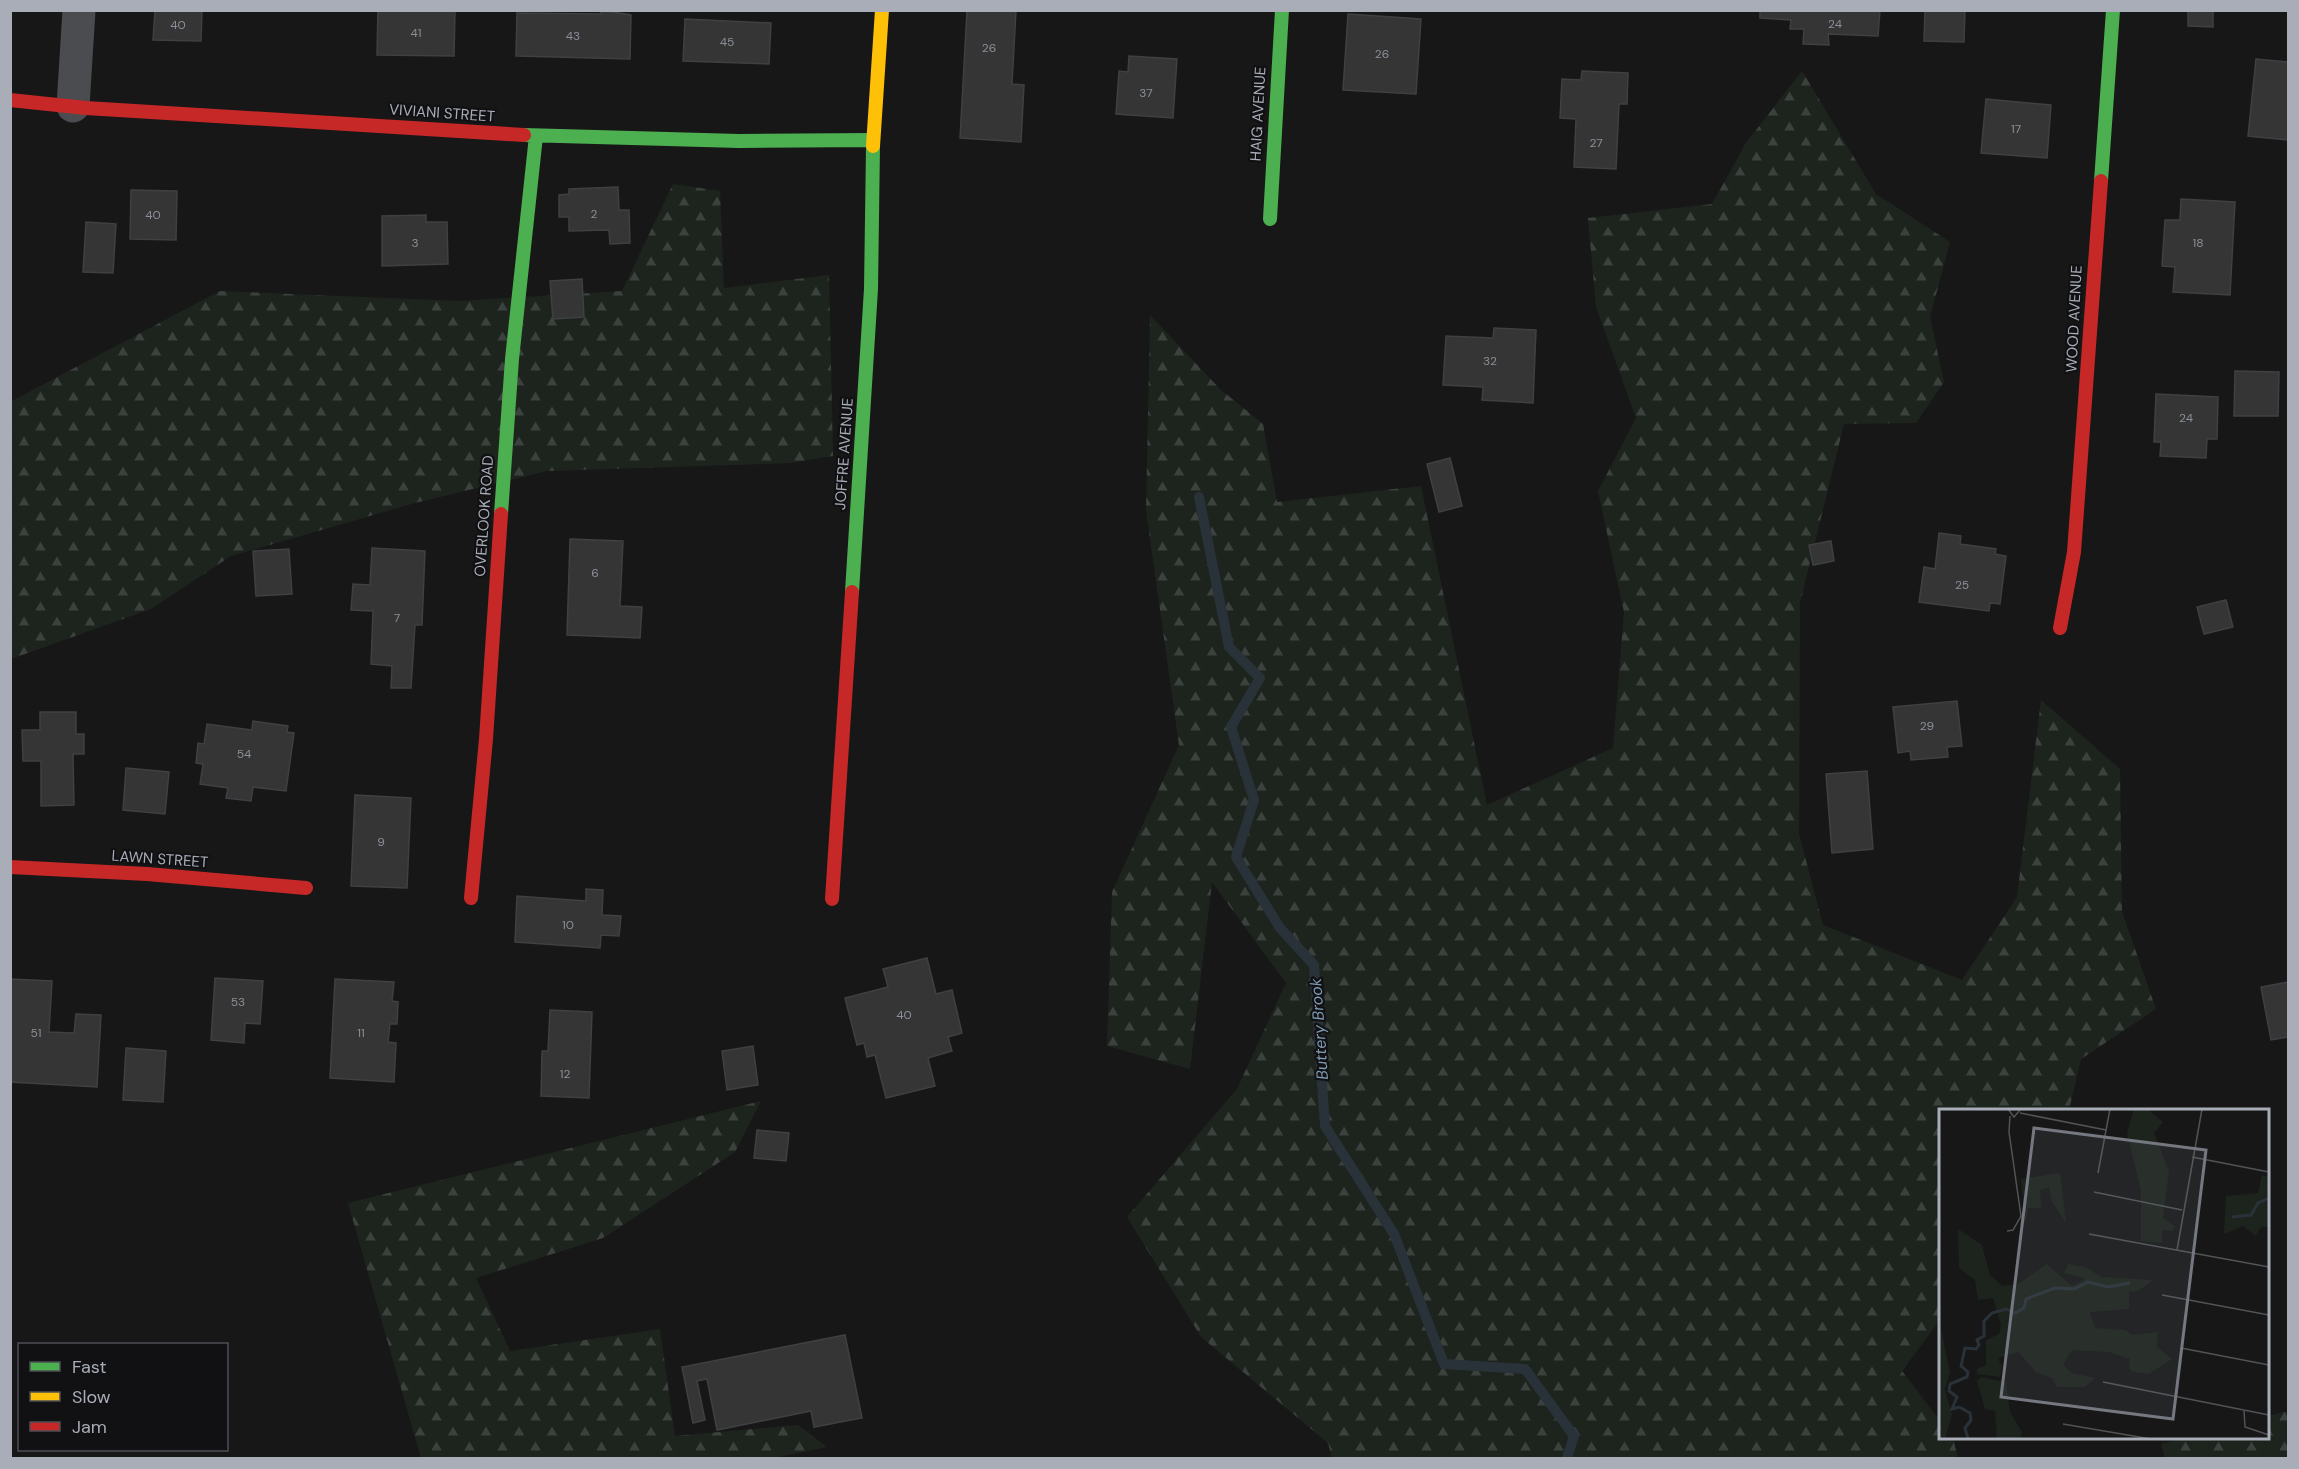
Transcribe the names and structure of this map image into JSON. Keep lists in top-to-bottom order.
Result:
{
  "streets": {
    "street": [
      "VIVIANI STREET",
      "HAIG AVENUE",
      "WOOD AVENUE",
      "JOFFRE AVENUE",
      "OVERLOOK ROAD",
      "LAWN STREET"
    ]
  },
  "crossings": [
    ["VIVIANI STREET", "JOFFRE AVENUE"],
    ["VIVIANI STREET", "OVERLOOK ROAD"]
  ],
  "water": ["Buttery Brook"],
  "house_numbers": [
    "24",
    "40",
    "41",
    "43",
    "45",
    "26",
    "26",
    "37",
    "17",
    "27",
    "2",
    "40",
    "3",
    "18",
    "32",
    "24",
    "6",
    "25",
    "7",
    "29",
    "54",
    "9",
    "10",
    "53",
    "40",
    "51",
    "11",
    "12"
  ],
  "legend": ["Fast", "Slow", "Jam"]
}
